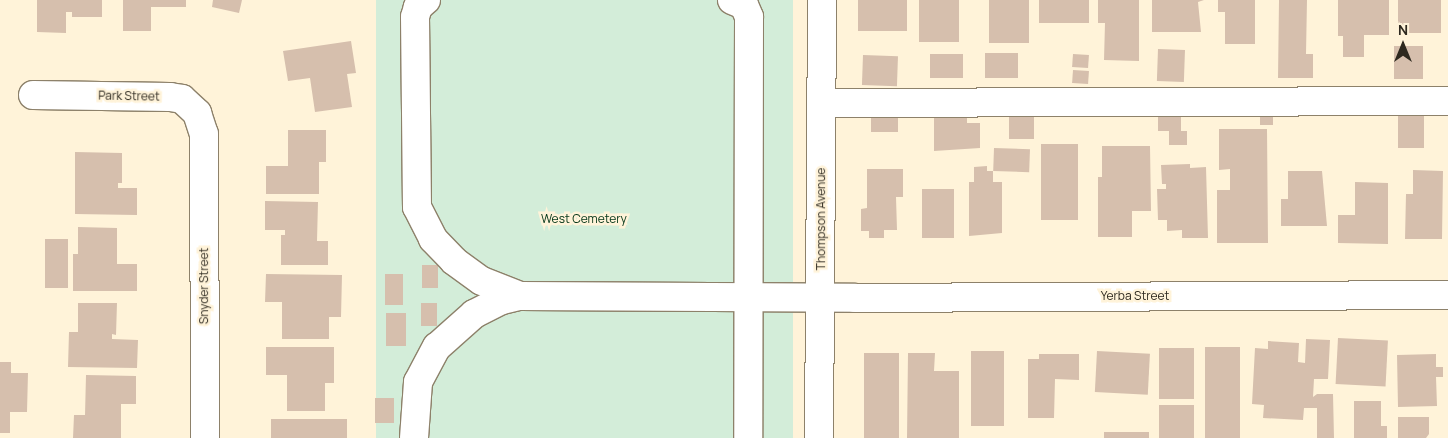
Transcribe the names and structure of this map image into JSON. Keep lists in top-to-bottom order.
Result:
{
  "streets": {
    "street": [
      "Park Street",
      "Thompson Avenue",
      "Snyder Street",
      "Yerba Street"
    ]
  },
  "crossings": [
    ["Park Street", "Snyder Street"],
    ["Thompson Avenue", "Yerba Street"]
  ],
  "parks": ["West Cemetery"],
  "north": "top"
}
